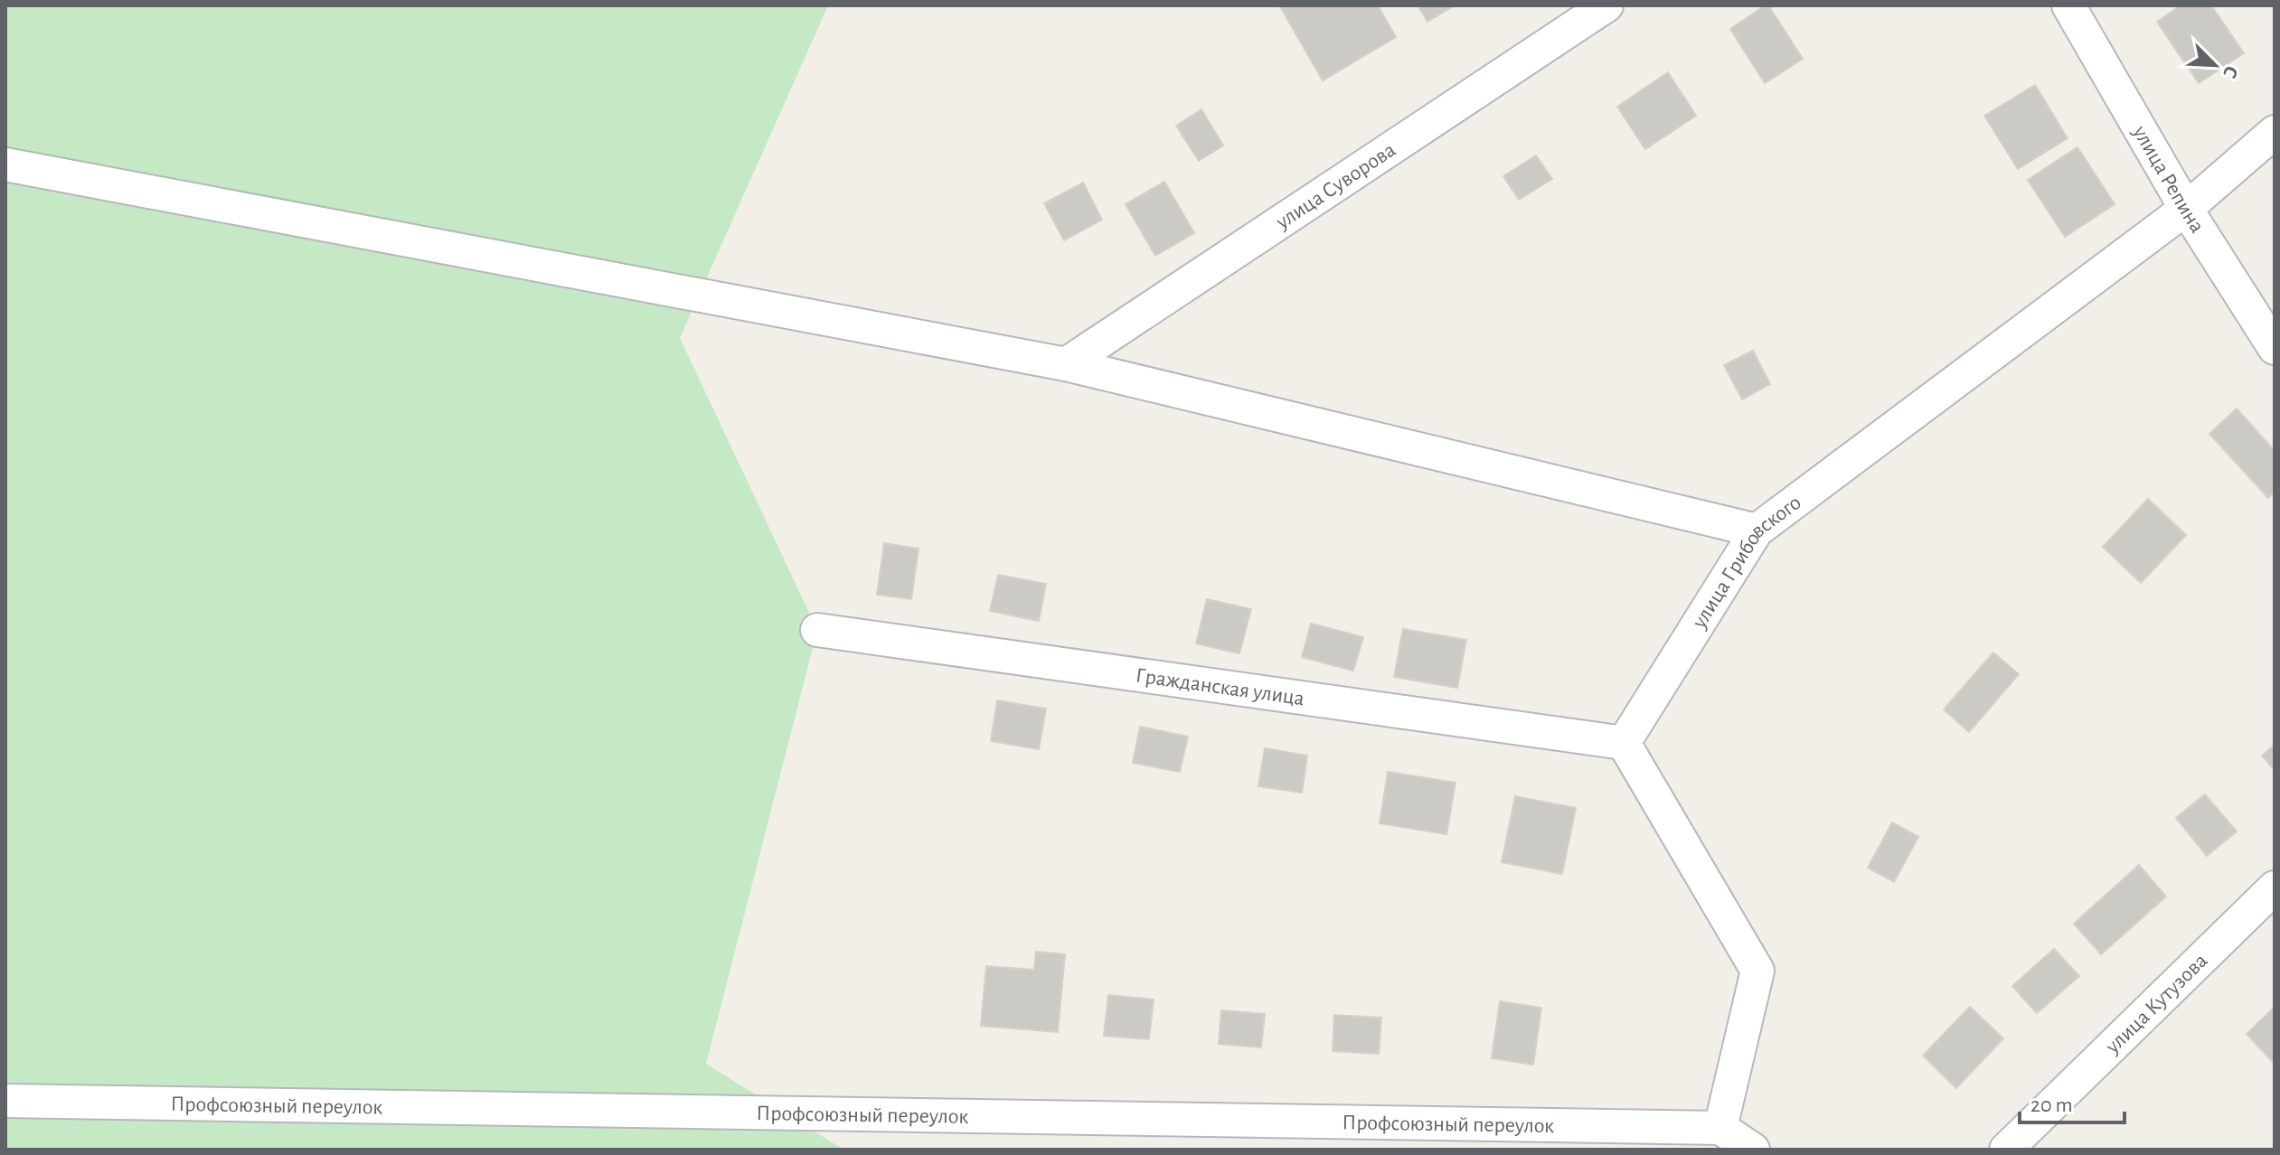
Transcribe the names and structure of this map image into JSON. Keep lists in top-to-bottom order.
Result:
{
  "streets": {
    "street": [
      "улица Репина",
      "улица Суворова",
      "улица Грибовского",
      "Гражданская улица",
      "улица Кутузова",
      "Профсоюзный переулок"
    ]
  },
  "crossings": [
    ["улица Репина", "улица Грибовского"],
    ["улица Грибовского", "Гражданская улица"]
  ],
  "scale_bar": "20 m",
  "north": "bottom right"
}
